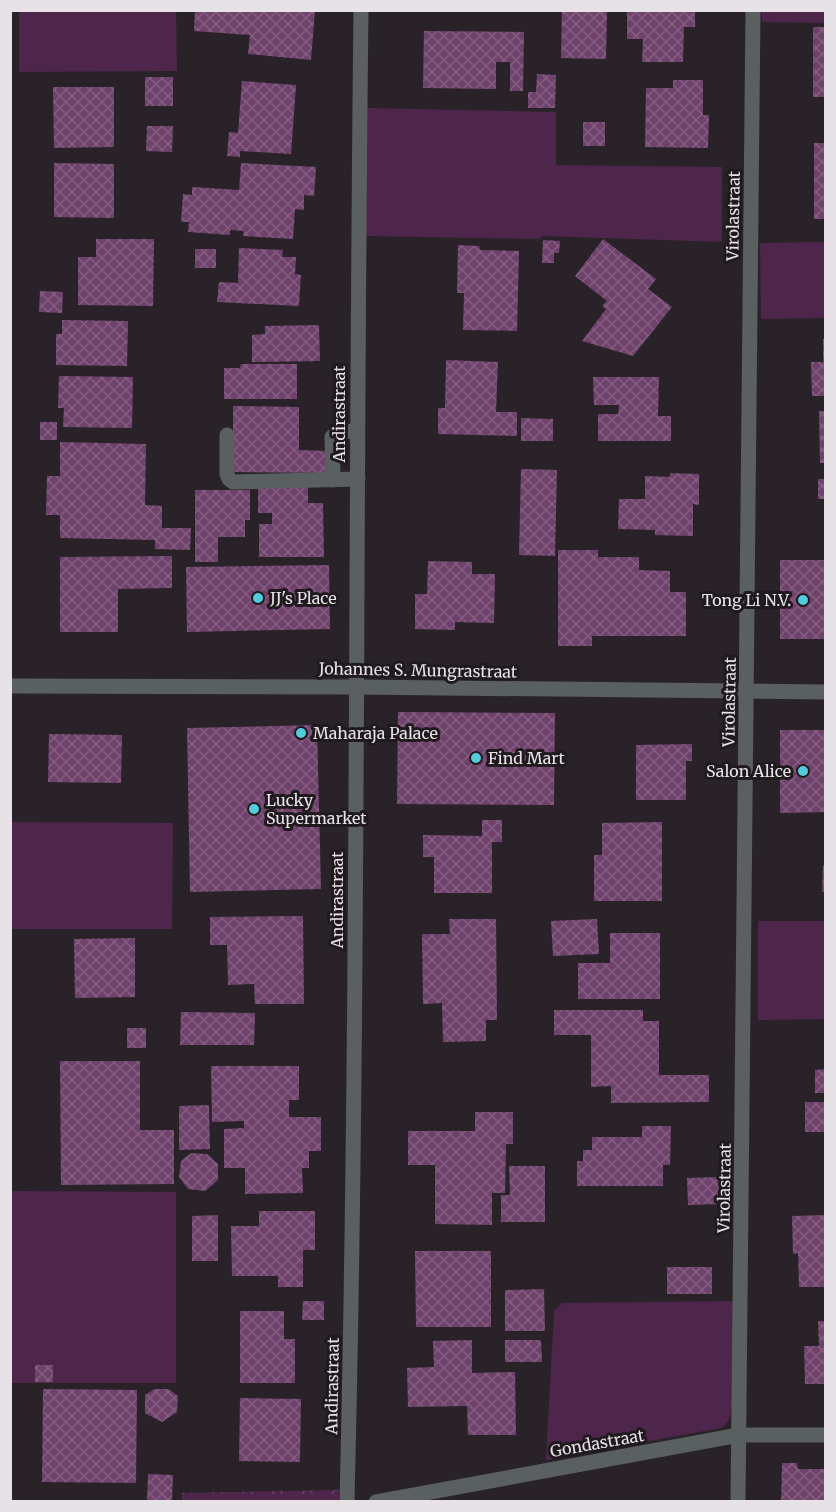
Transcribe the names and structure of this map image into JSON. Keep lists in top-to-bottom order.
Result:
{
  "streets": {
    "street": [
      "Virolastraat",
      "Andirastraat",
      "Johannes S. Mungrastraat",
      "Gondastraat"
    ]
  },
  "crossings": [
    ["Virolastraat", "Johannes S. Mungrastraat"],
    ["Virolastraat", "Gondastraat"],
    ["Andirastraat", "Johannes S. Mungrastraat"]
  ],
  "places": [
    "JJ's Place",
    "Tong Li N.V.",
    "Maharaja Palace",
    "Find Mart",
    "Salon Alice",
    "Lucky Supermarket"
  ]
}
